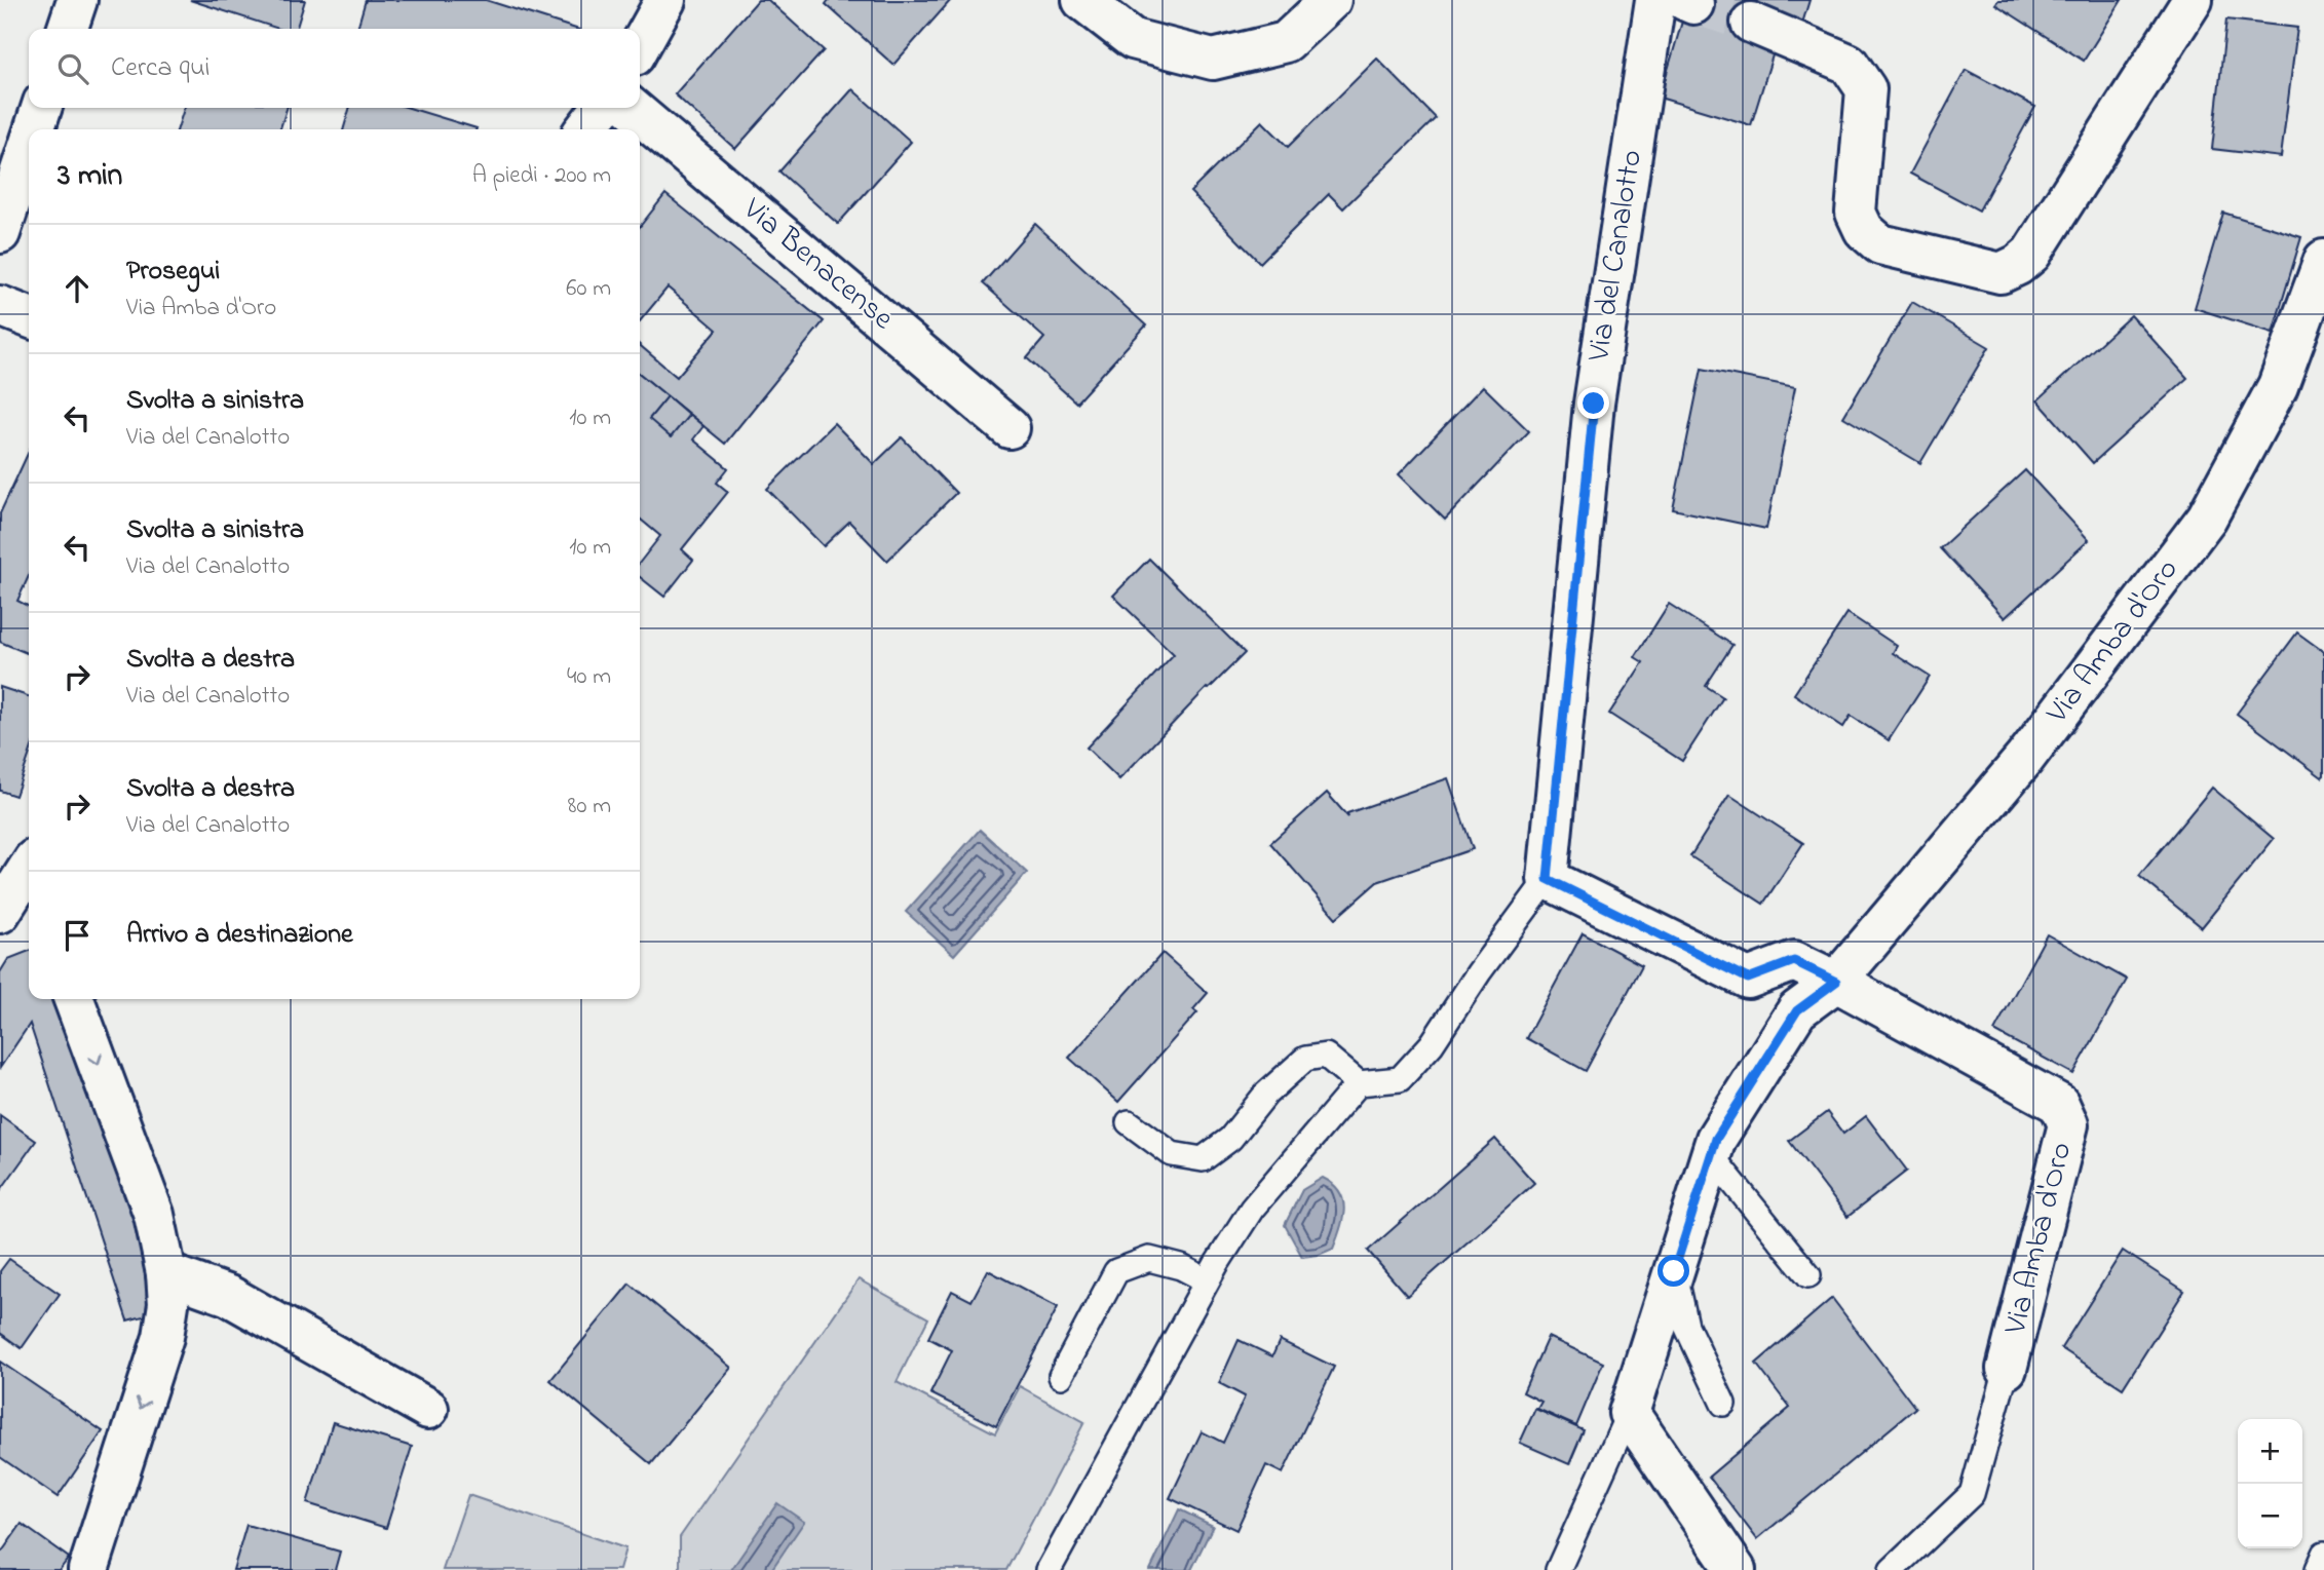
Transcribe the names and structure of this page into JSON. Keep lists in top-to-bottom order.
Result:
{
  "streets": {
    "street": ["Via del Canalotto", "Via Benacense", "Via Amba d'Oro"]
  },
  "page": {
    "search": "Cerca qui",
    "heading": ["3 min", "A piedi · 200 m"],
    "list": [
      ["Prosegui", "Via Amba d'Oro", "60 m"],
      ["Svolta a sinistra", "Via del Canalotto", "10 m"],
      ["Svolta a sinistra", "Via del Canalotto", "10 m"],
      ["Svolta a destra", "Via del Canalotto", "40 m"],
      ["Svolta a destra", "Via del Canalotto", "80 m"],
      "Arrivo a destinazione"
    ],
    "map_buttons": ["+", "−"]
  }
}
